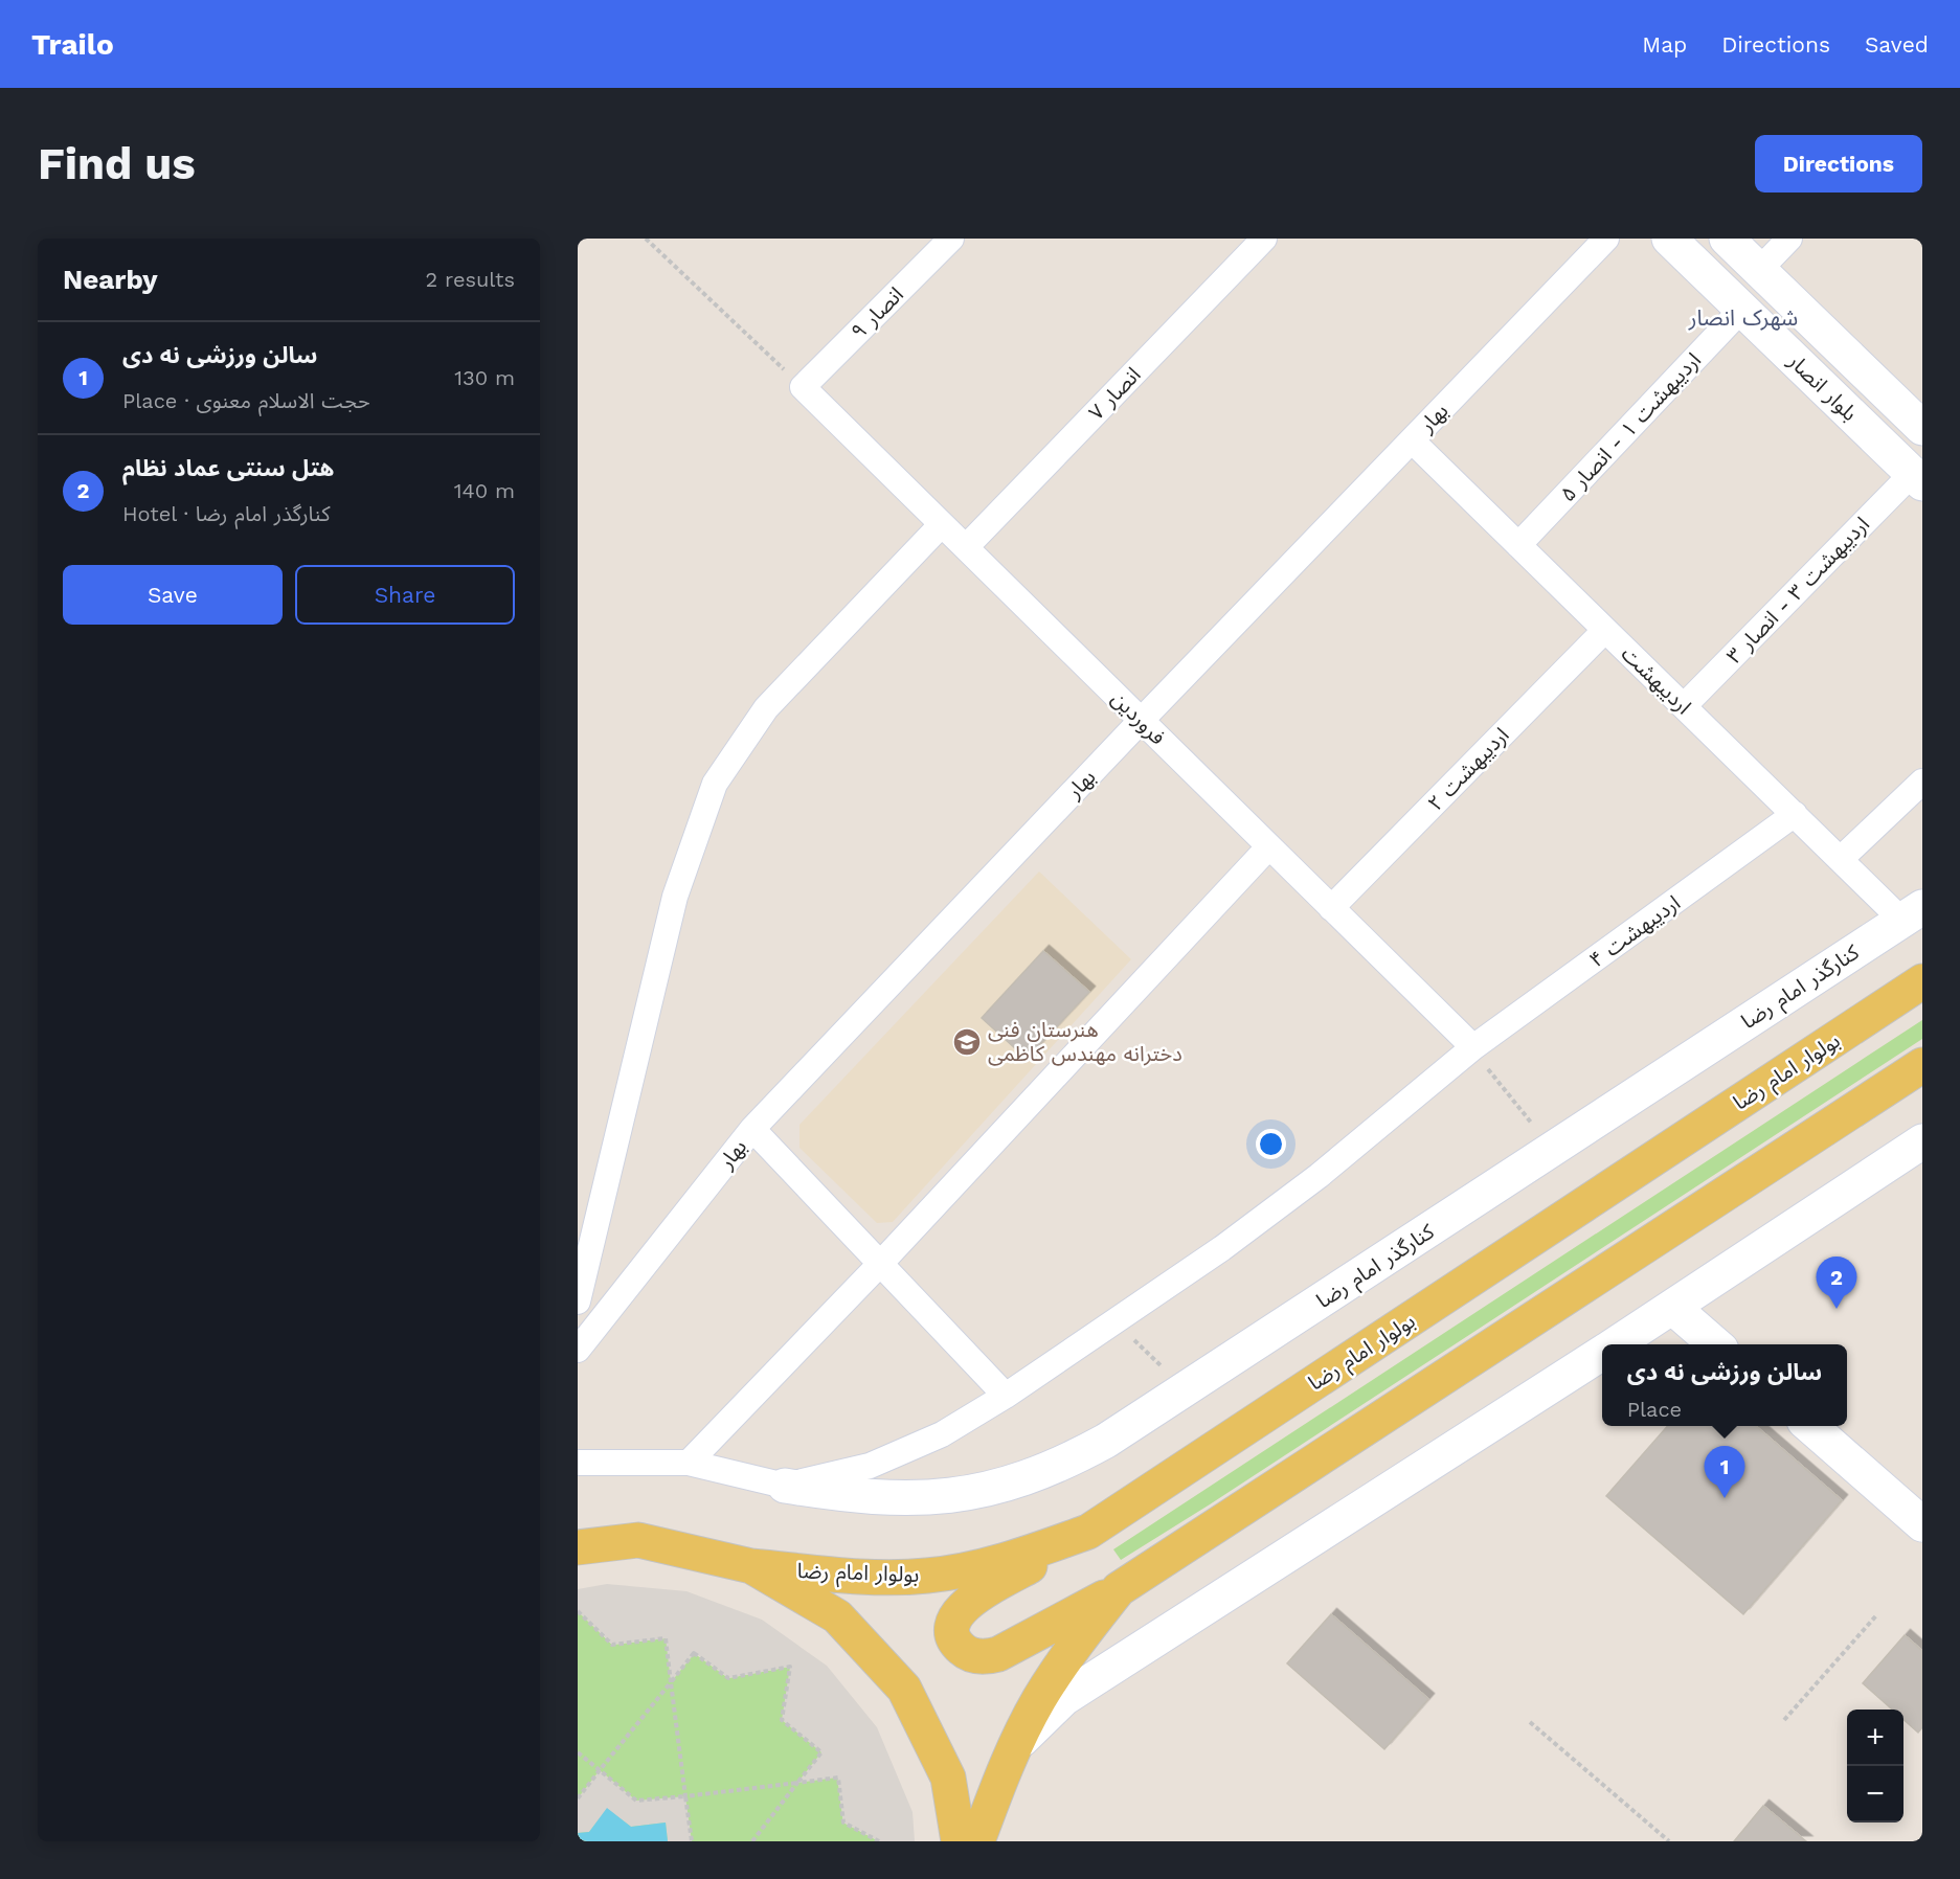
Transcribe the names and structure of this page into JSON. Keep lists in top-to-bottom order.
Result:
{
  "streets": {
    "main road": ["بولوار امام رضا"],
    "street": [
      "انصار ۹",
      "بلوار انصار",
      "انصار ۷",
      "بهار",
      "اردیبهشت ۱ - انصار ۵",
      "اردیبهشت ۳ - انصار ۳",
      "اردیبهشت",
      "فروردین",
      "اردیبهشت ۲",
      "اردیبهشت ۴",
      "کنارگذر امام رضا"
    ]
  },
  "crossings": [
    ["انصار ۹", "فروردین"],
    ["بلوار انصار", "اردیبهشت ۱ - انصار ۵"],
    ["بلوار انصار", "اردیبهشت ۳ - انصار ۳"],
    ["انصار ۷", "فروردین"],
    ["بهار", "اردیبهشت"],
    ["بهار", "فروردین"],
    ["اردیبهشت ۱ - انصار ۵", "اردیبهشت"],
    ["اردیبهشت ۳ - انصار ۳", "اردیبهشت"],
    ["اردیبهشت", "اردیبهشت ۲"],
    ["اردیبهشت", "اردیبهشت ۴"],
    ["اردیبهشت", "کنارگذر امام رضا"],
    ["فروردین", "اردیبهشت ۲"],
    ["فروردین", "اردیبهشت ۴"],
    ["اردیبهشت ۴", "کنارگذر امام رضا"]
  ],
  "districts": ["شهرک انصار"],
  "places": {
    "school or university": ["هنرستان فنی دخترانه مهندس کاظمی"]
  },
  "page": {
    "header": "Trailo",
    "nav": ["Map", "Directions", "Saved"],
    "buttons": [
      "Directions",
      ["Save", "Share"]
    ],
    "title": "Find us",
    "heading": ["Nearby", "2 results"],
    "list": [
      {
        "mark": "1",
        "name": "سالن ورزشی نه دی",
        "note": "Place · حجت الاسلام معنوی",
        "value": "130 m"
      },
      {
        "mark": "2",
        "name": "هتل سنتی عماد نظام",
        "note": "Hotel · کنارگذر امام رضا",
        "value": "140 m"
      }
    ],
    "pins": ["2", "1"],
    "popup": ["سالن ورزشی نه دی", "Place"],
    "map_buttons": ["+", "−"]
  }
}
